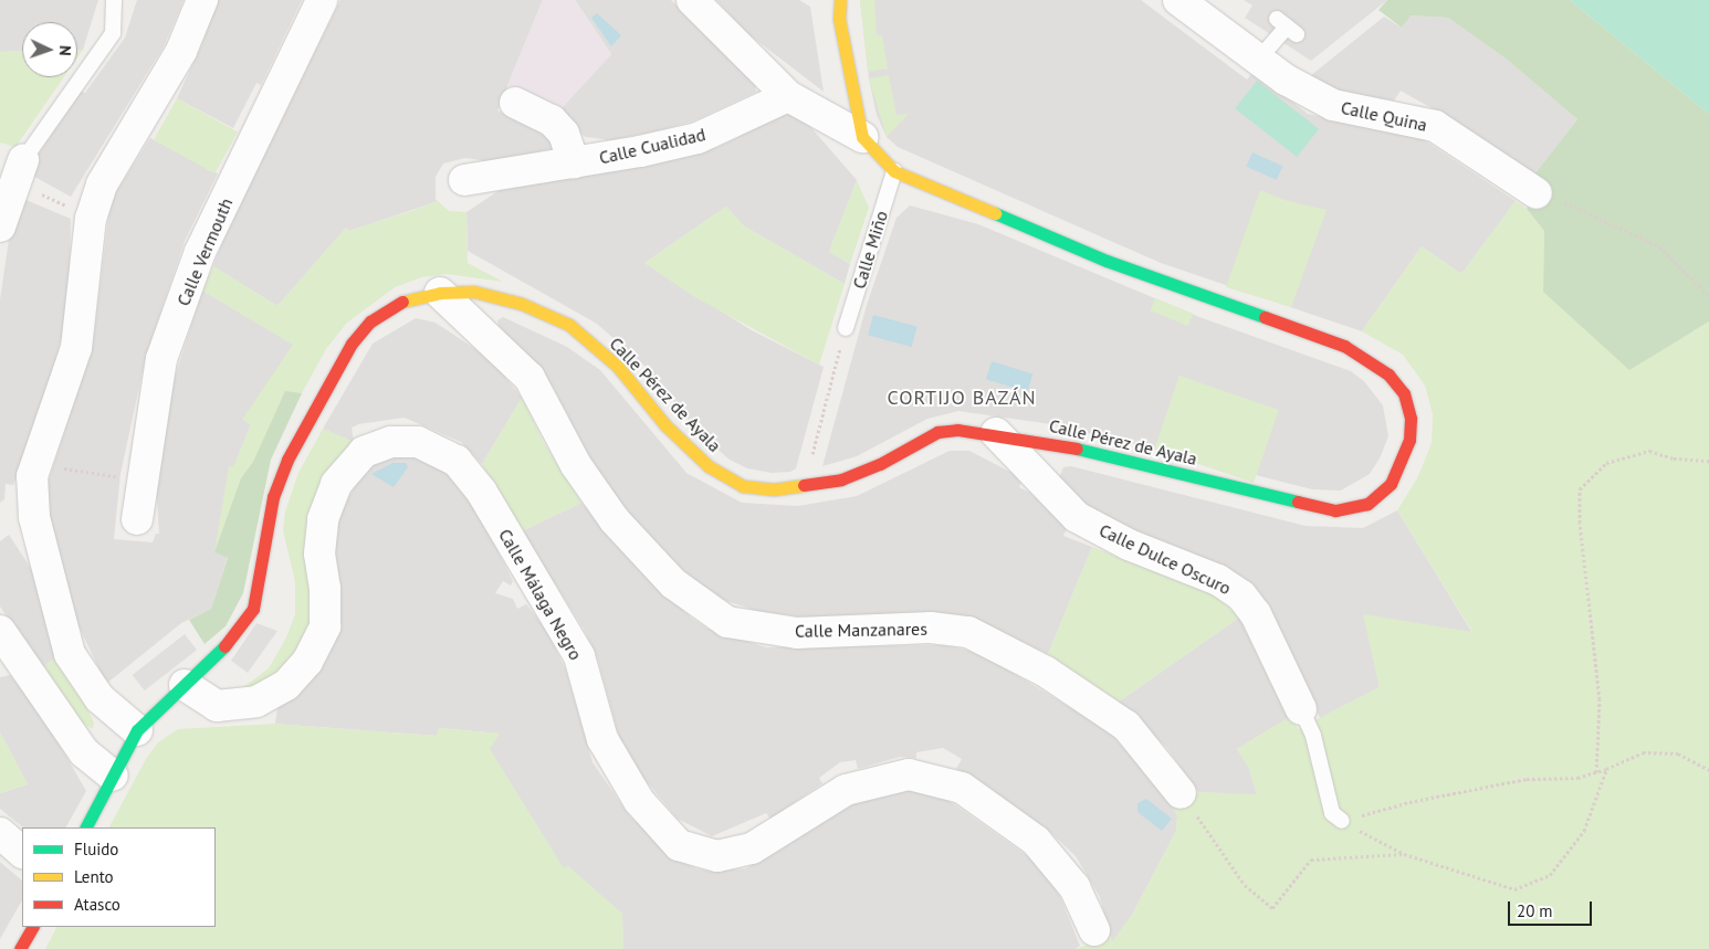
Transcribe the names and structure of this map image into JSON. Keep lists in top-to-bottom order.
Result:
{
  "streets": {
    "street": [
      "Calle Quina",
      "Calle Cualidad",
      "Calle Vermouth",
      "Calle Pérez de Ayala",
      "Calle Dulce Oscuro",
      "Calle Málaga Negro",
      "Calle Manzanares"
    ],
    "lane": ["Calle Miño"]
  },
  "crossings": [
    ["Calle Miño", "Calle Pérez de Ayala"],
    ["Calle Pérez de Ayala", "Calle Dulce Oscuro"],
    ["Calle Pérez de Ayala", "Calle Málaga Negro"],
    ["Calle Pérez de Ayala", "Calle Manzanares"]
  ],
  "districts": ["CORTIJO BAZÁN"],
  "legend": ["Fluido", "Lento", "Atasco"],
  "scale_bar": "20 m",
  "north": "right"
}
